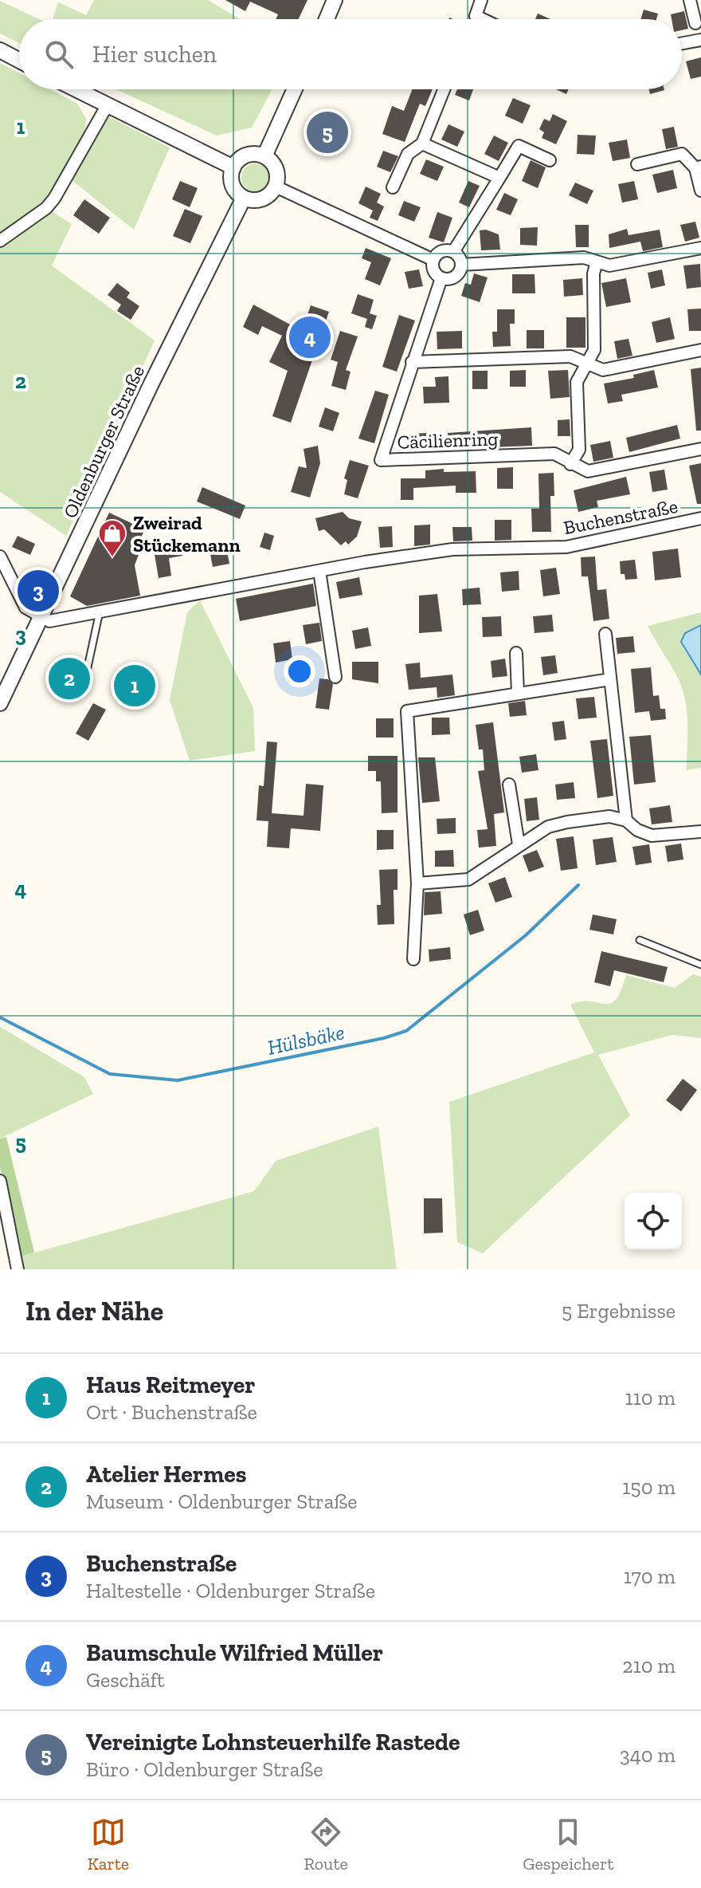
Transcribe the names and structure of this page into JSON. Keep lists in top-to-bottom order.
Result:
{
  "streets": {
    "street": ["Cäcilienring", "Oldenburger Straße", "Buchenstraße"]
  },
  "crossings": [
    ["Oldenburger Straße", "Buchenstraße"]
  ],
  "water": ["Hülsbäke"],
  "places": {
    "shop": ["Zweirad Stückemann"]
  },
  "page": {
    "search": "Hier suchen",
    "pins": [
      "5",
      "4",
      "3",
      "2",
      "1"
    ],
    "heading": ["In der Nähe", "5 Ergebnisse"],
    "list": [
      {
        "mark": "1",
        "name": "Haus Reitmeyer",
        "note": "Ort · Buchenstraße",
        "value": "110 m"
      },
      {
        "mark": "2",
        "name": "Atelier Hermes",
        "note": "Museum · Oldenburger Straße",
        "value": "150 m"
      },
      {
        "mark": "3",
        "name": "Buchenstraße",
        "note": "Haltestelle · Oldenburger Straße",
        "value": "170 m"
      },
      {
        "mark": "4",
        "name": "Baumschule Wilfried Müller",
        "note": "Geschäft",
        "value": "210 m"
      },
      {
        "mark": "5",
        "name": "Vereinigte Lohnsteuerhilfe Rastede",
        "note": "Büro · Oldenburger Straße",
        "value": "340 m"
      }
    ],
    "nav": ["Karte", "Route", "Gespeichert"]
  },
  "grid": {
    "rows": [
      "1",
      "2",
      "3",
      "4",
      "5"
    ]
  }
}
